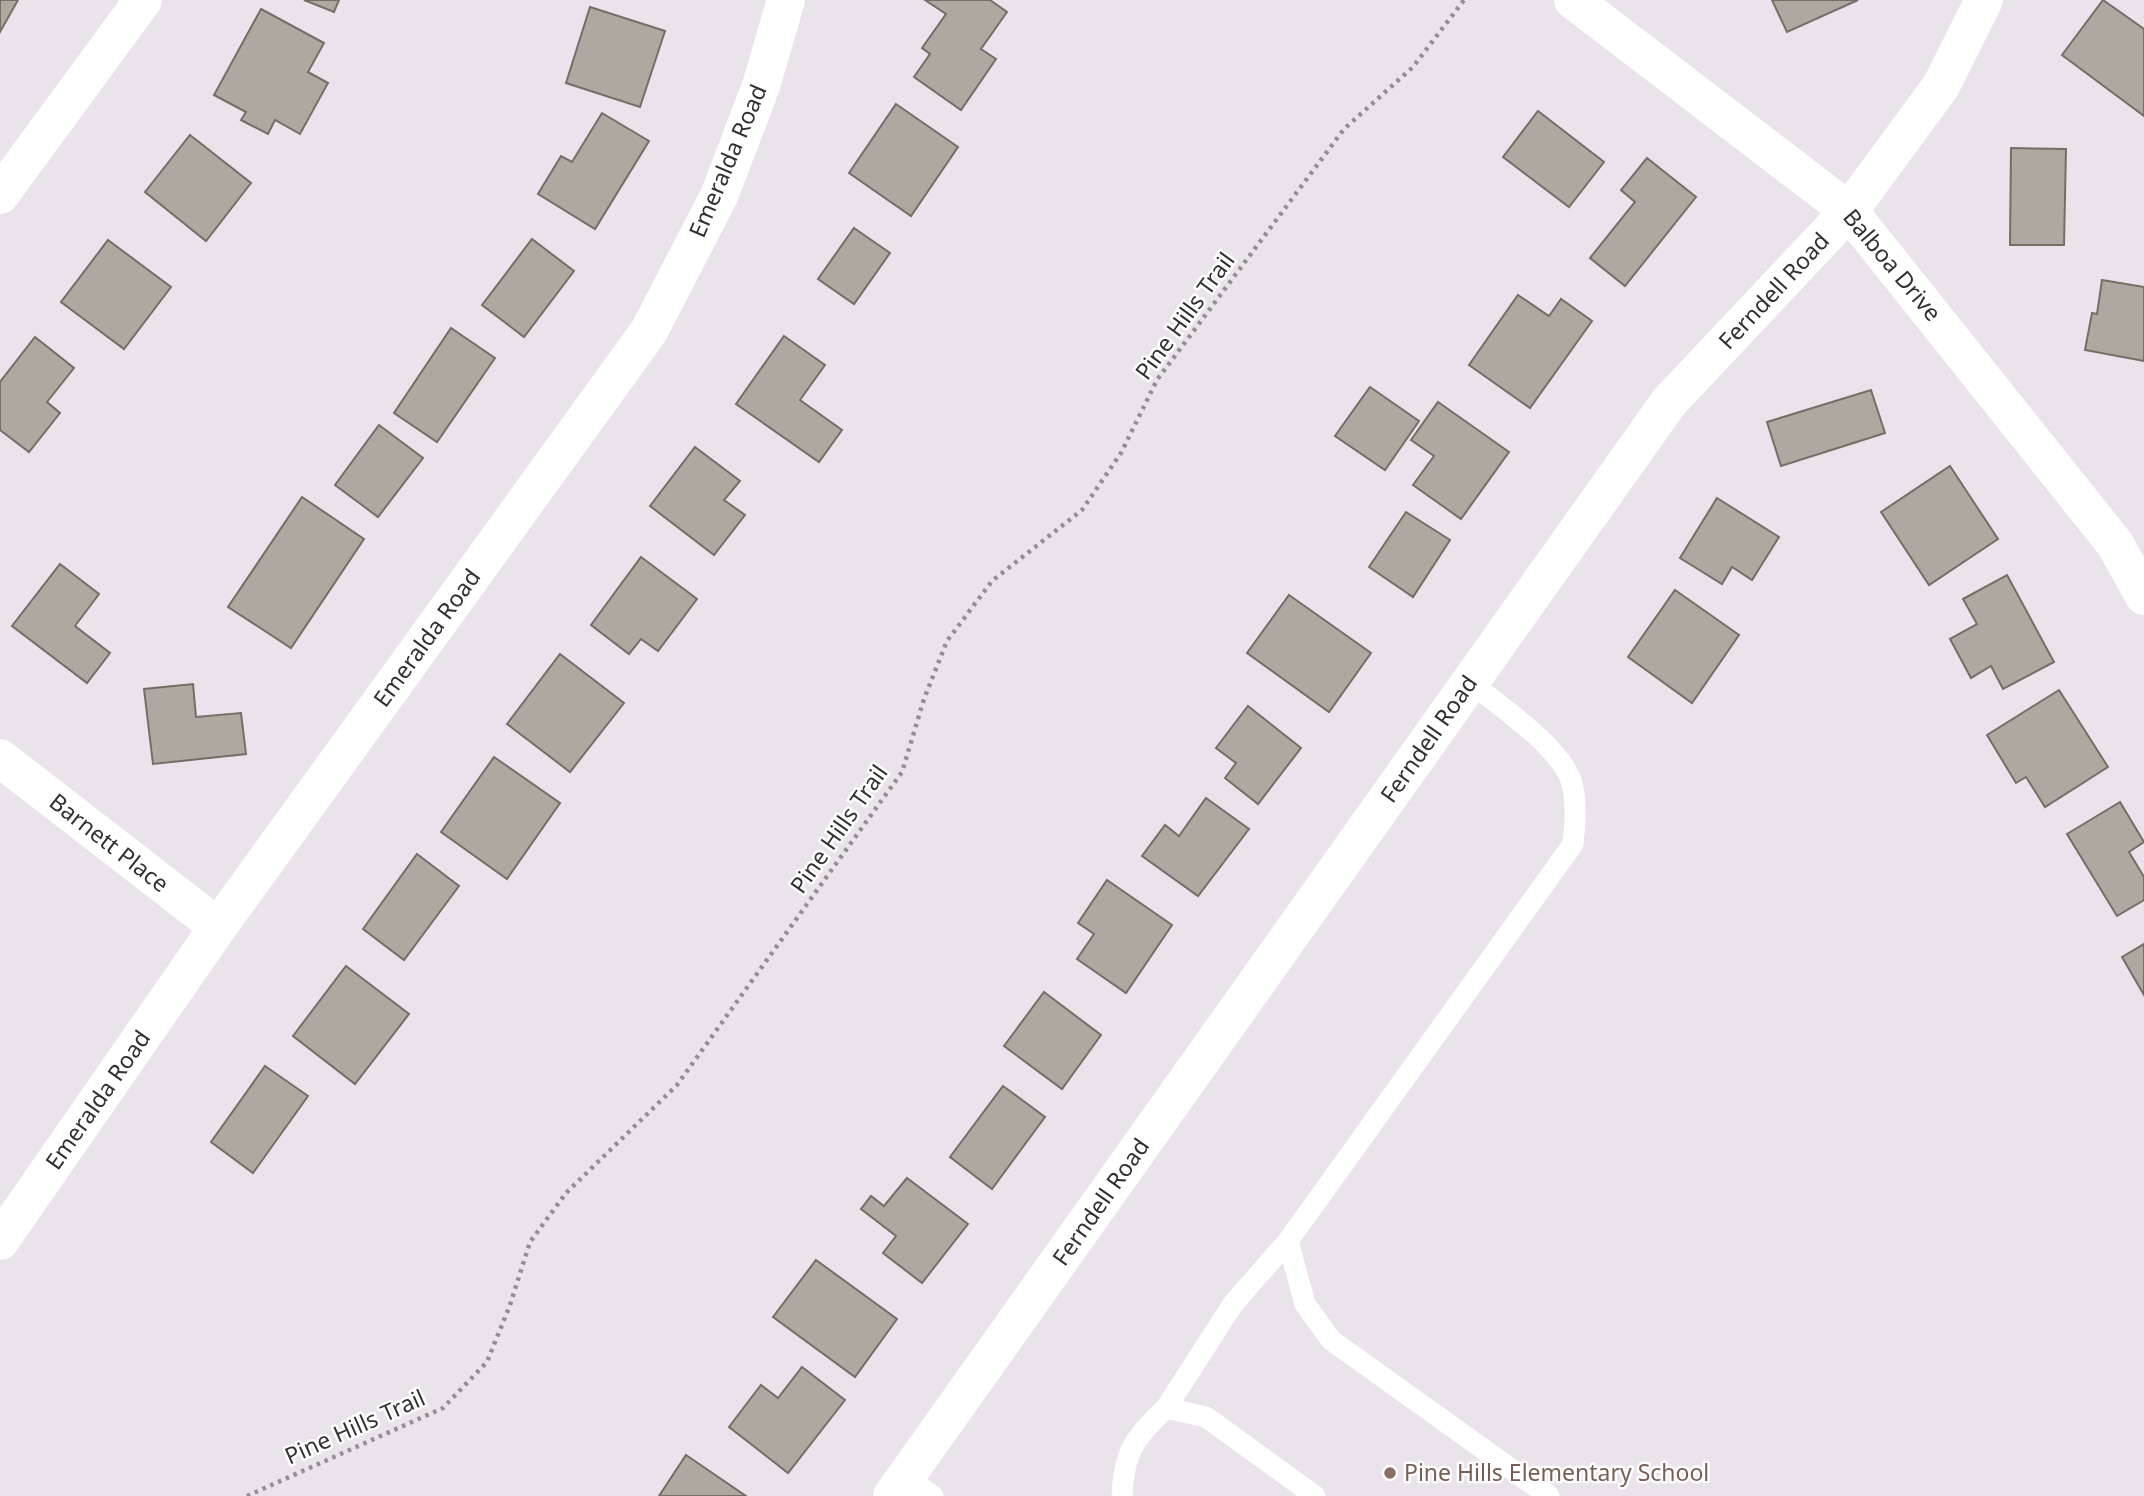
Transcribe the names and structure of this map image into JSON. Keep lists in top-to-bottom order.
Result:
{
  "streets": {
    "street": [
      "Emeralda Road",
      "Balboa Drive",
      "Ferndell Road",
      "Barnett Place"
    ],
    "path": ["Pine Hills Trail"]
  },
  "crossings": [
    ["Emeralda Road", "Barnett Place"],
    ["Balboa Drive", "Ferndell Road"]
  ],
  "places": ["Pine Hills Elementary School"]
}
